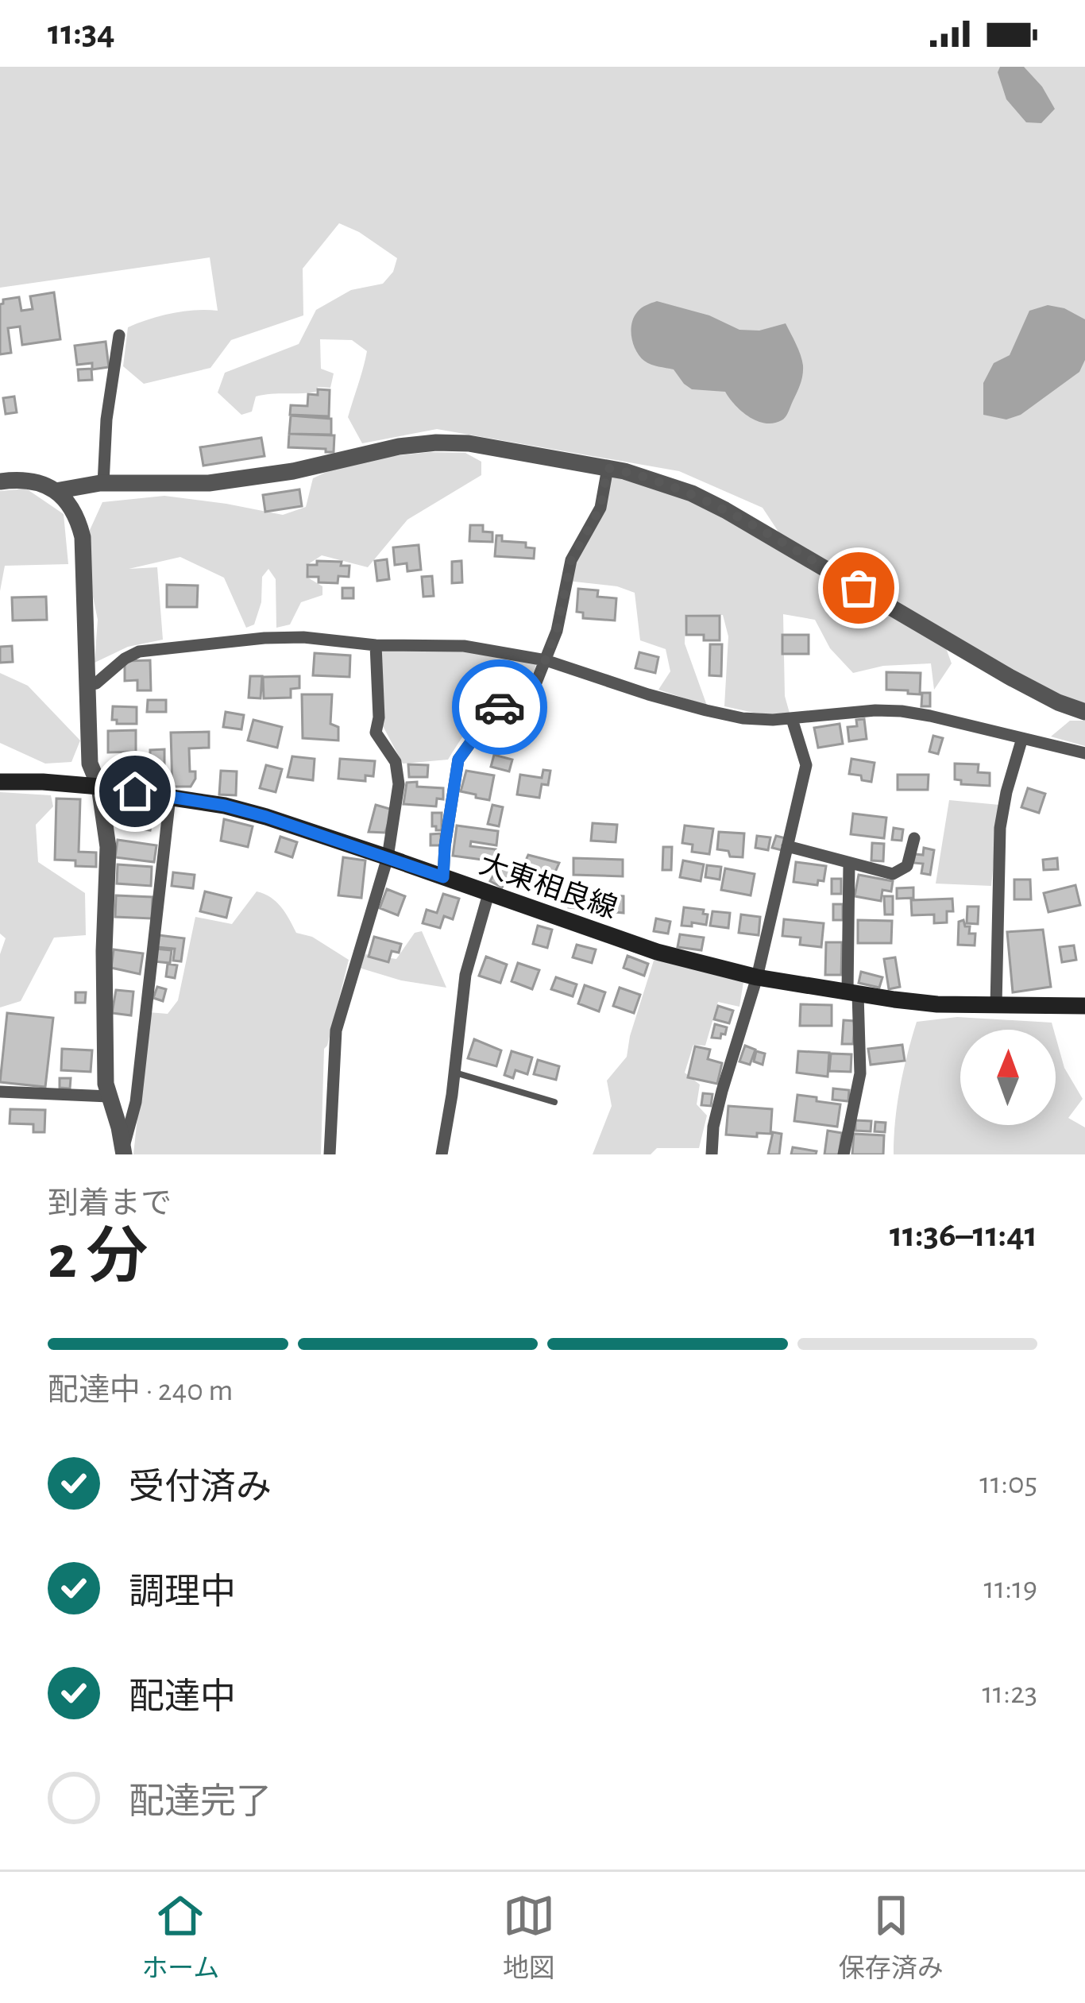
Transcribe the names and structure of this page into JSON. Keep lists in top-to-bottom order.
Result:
{
  "streets": {
    "main road": ["大東相良線"]
  },
  "north": "top",
  "page": {
    "status": "11:34",
    "heading": ["2 分", "到着まで", "11:36–11:41"],
    "bar": "配達中 · 240 m",
    "list": [
      ["受付済み", "11:05"],
      ["調理中", "11:19"],
      ["配達中", "11:23"],
      "配達完了"
    ],
    "tabs": ["ホーム", "地図", "保存済み"]
  }
}
